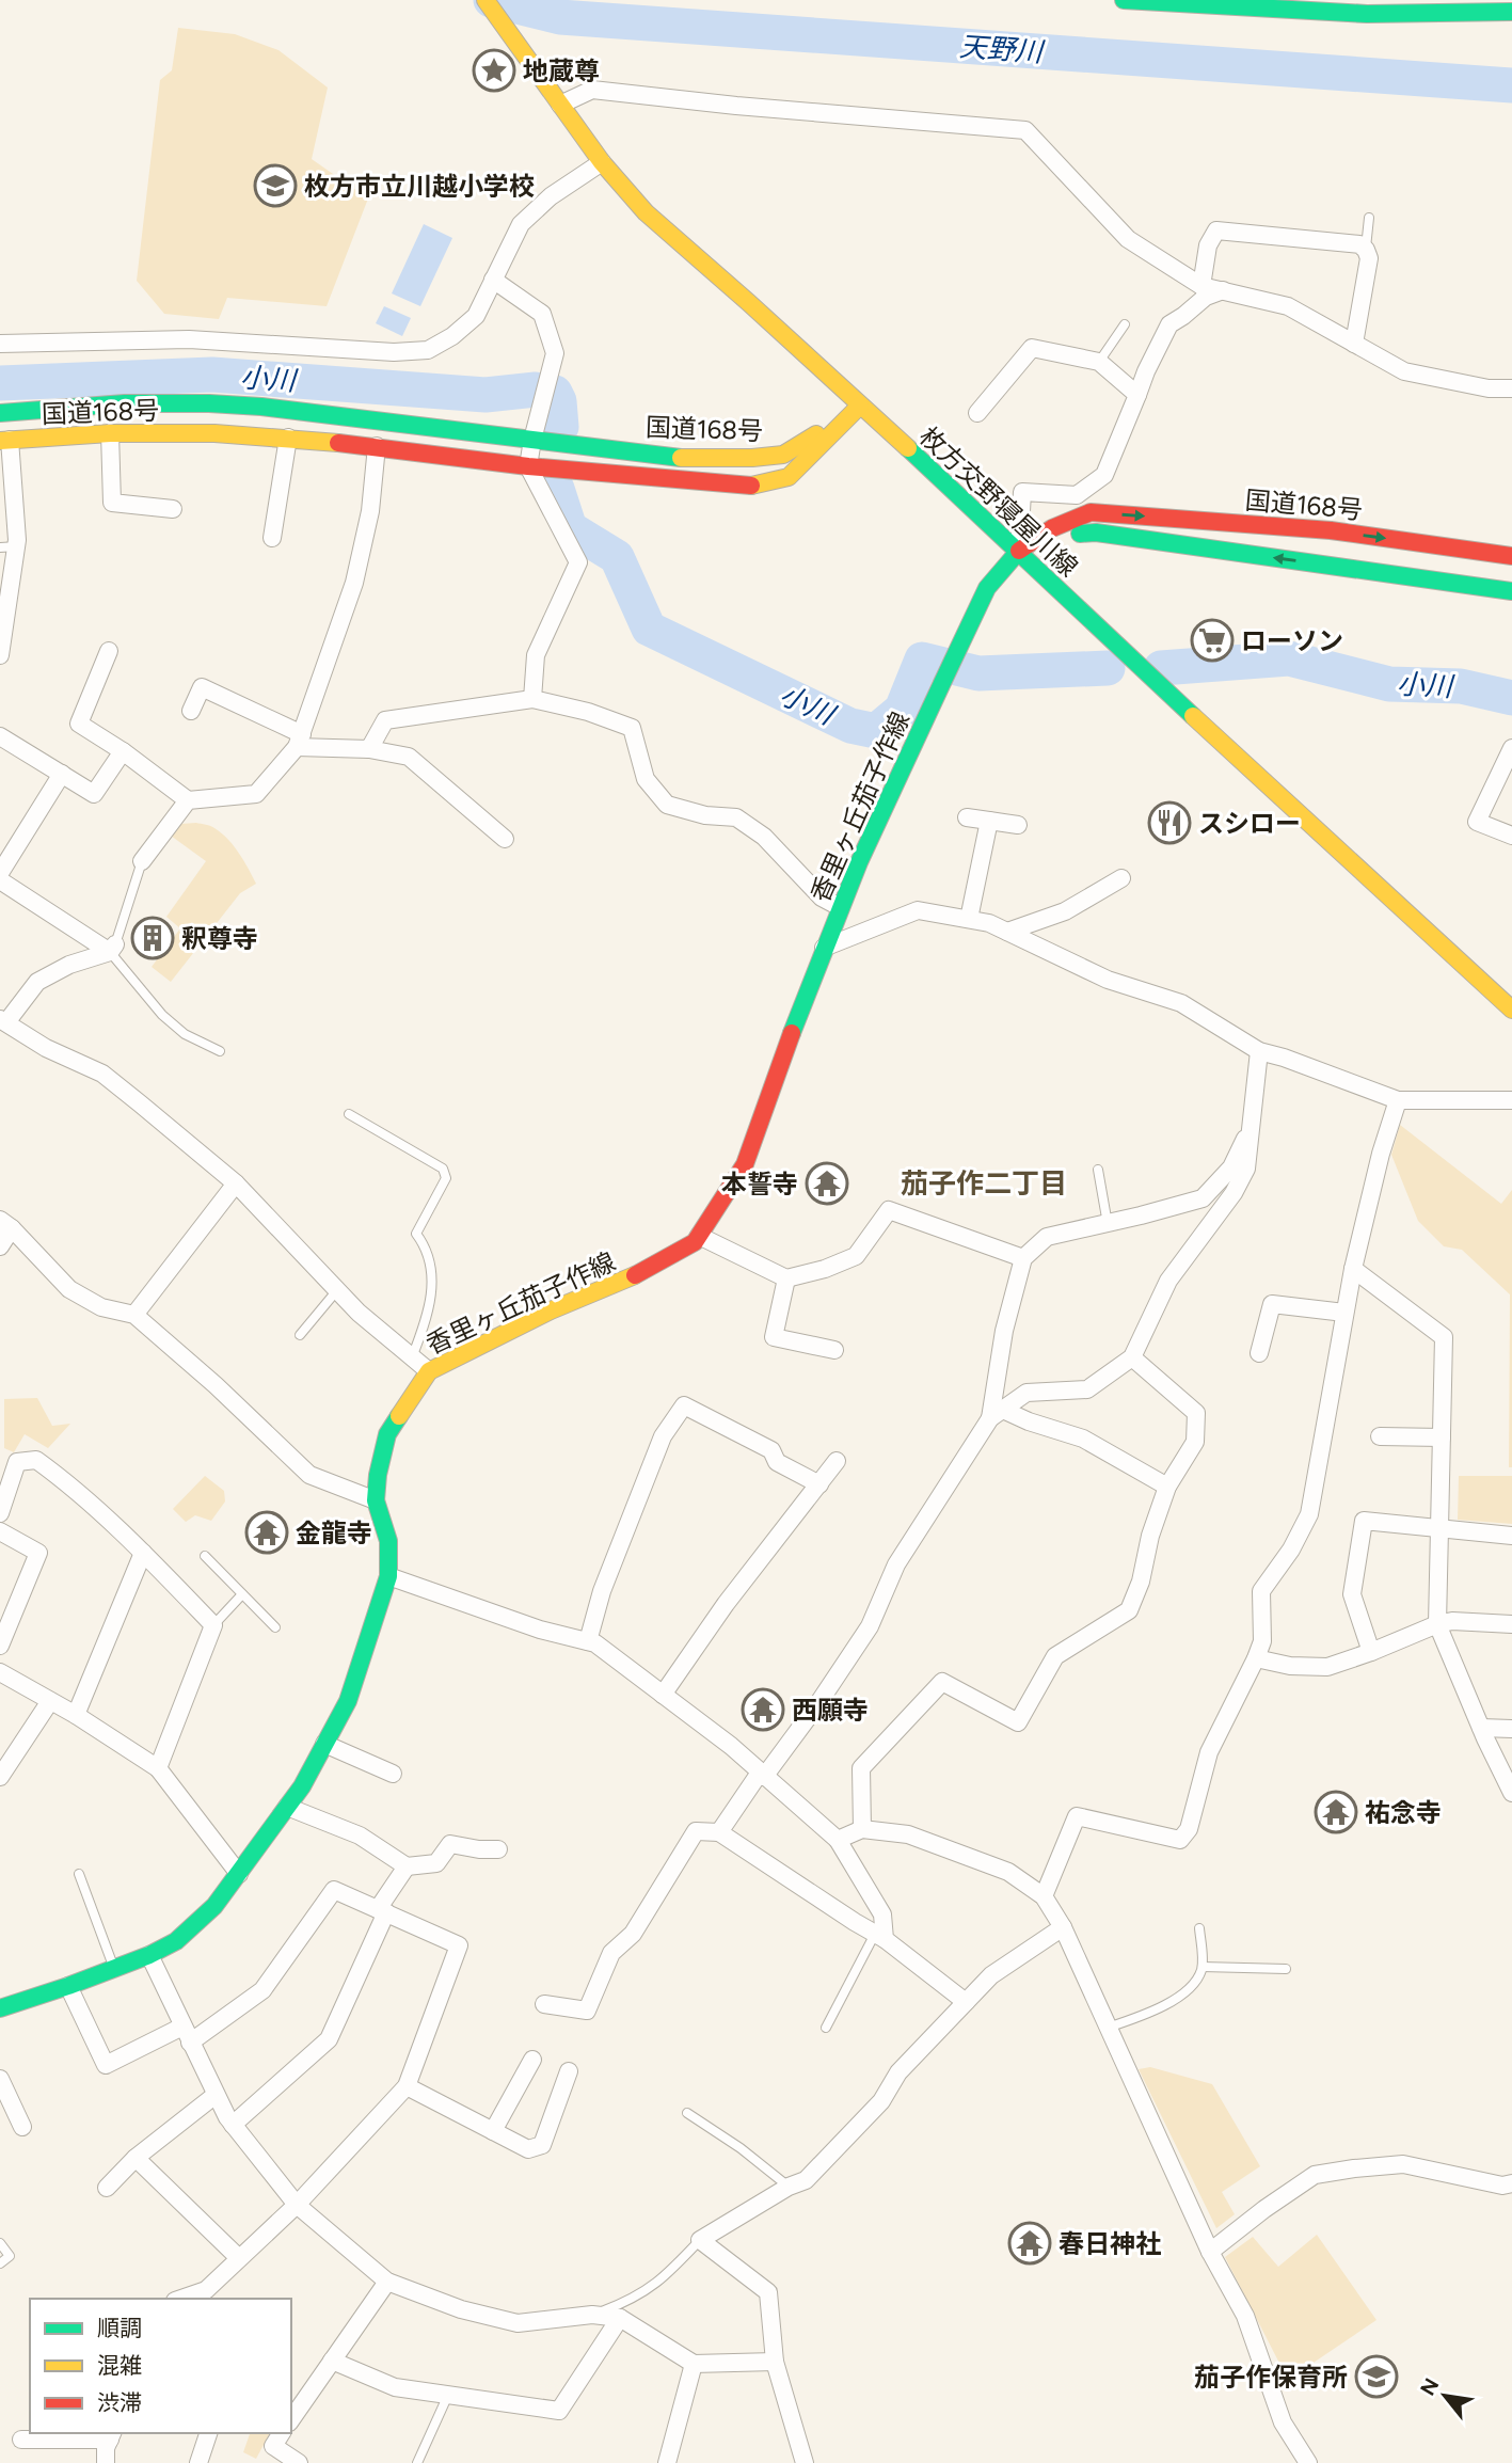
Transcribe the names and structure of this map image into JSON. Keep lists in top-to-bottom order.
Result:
{
  "streets": {
    "main road": ["国道168号", "枚方交野寝屋川線", "香里ヶ丘茄子作線"]
  },
  "crossings": [
    ["国道168号", "枚方交野寝屋川線"],
    ["国道168号", "香里ヶ丘茄子作線"],
    ["枚方交野寝屋川線", "香里ヶ丘茄子作線"]
  ],
  "districts": ["茄子作二丁目"],
  "water": ["天野川", "小川"],
  "places": {
    "place": ["地蔵尊"],
    "school or university": ["枚方市立川越小学校", "茄子作保育所"],
    "supermarket": ["ローソン"],
    "restaurant": ["スシロー"],
    "building": ["釈尊寺"],
    "temple": [
      "本誓寺",
      "金龍寺",
      "西願寺",
      "祐念寺",
      "春日神社"
    ]
  },
  "legend": ["順調", "混雑", "渋滞"],
  "north": "top left"
}
